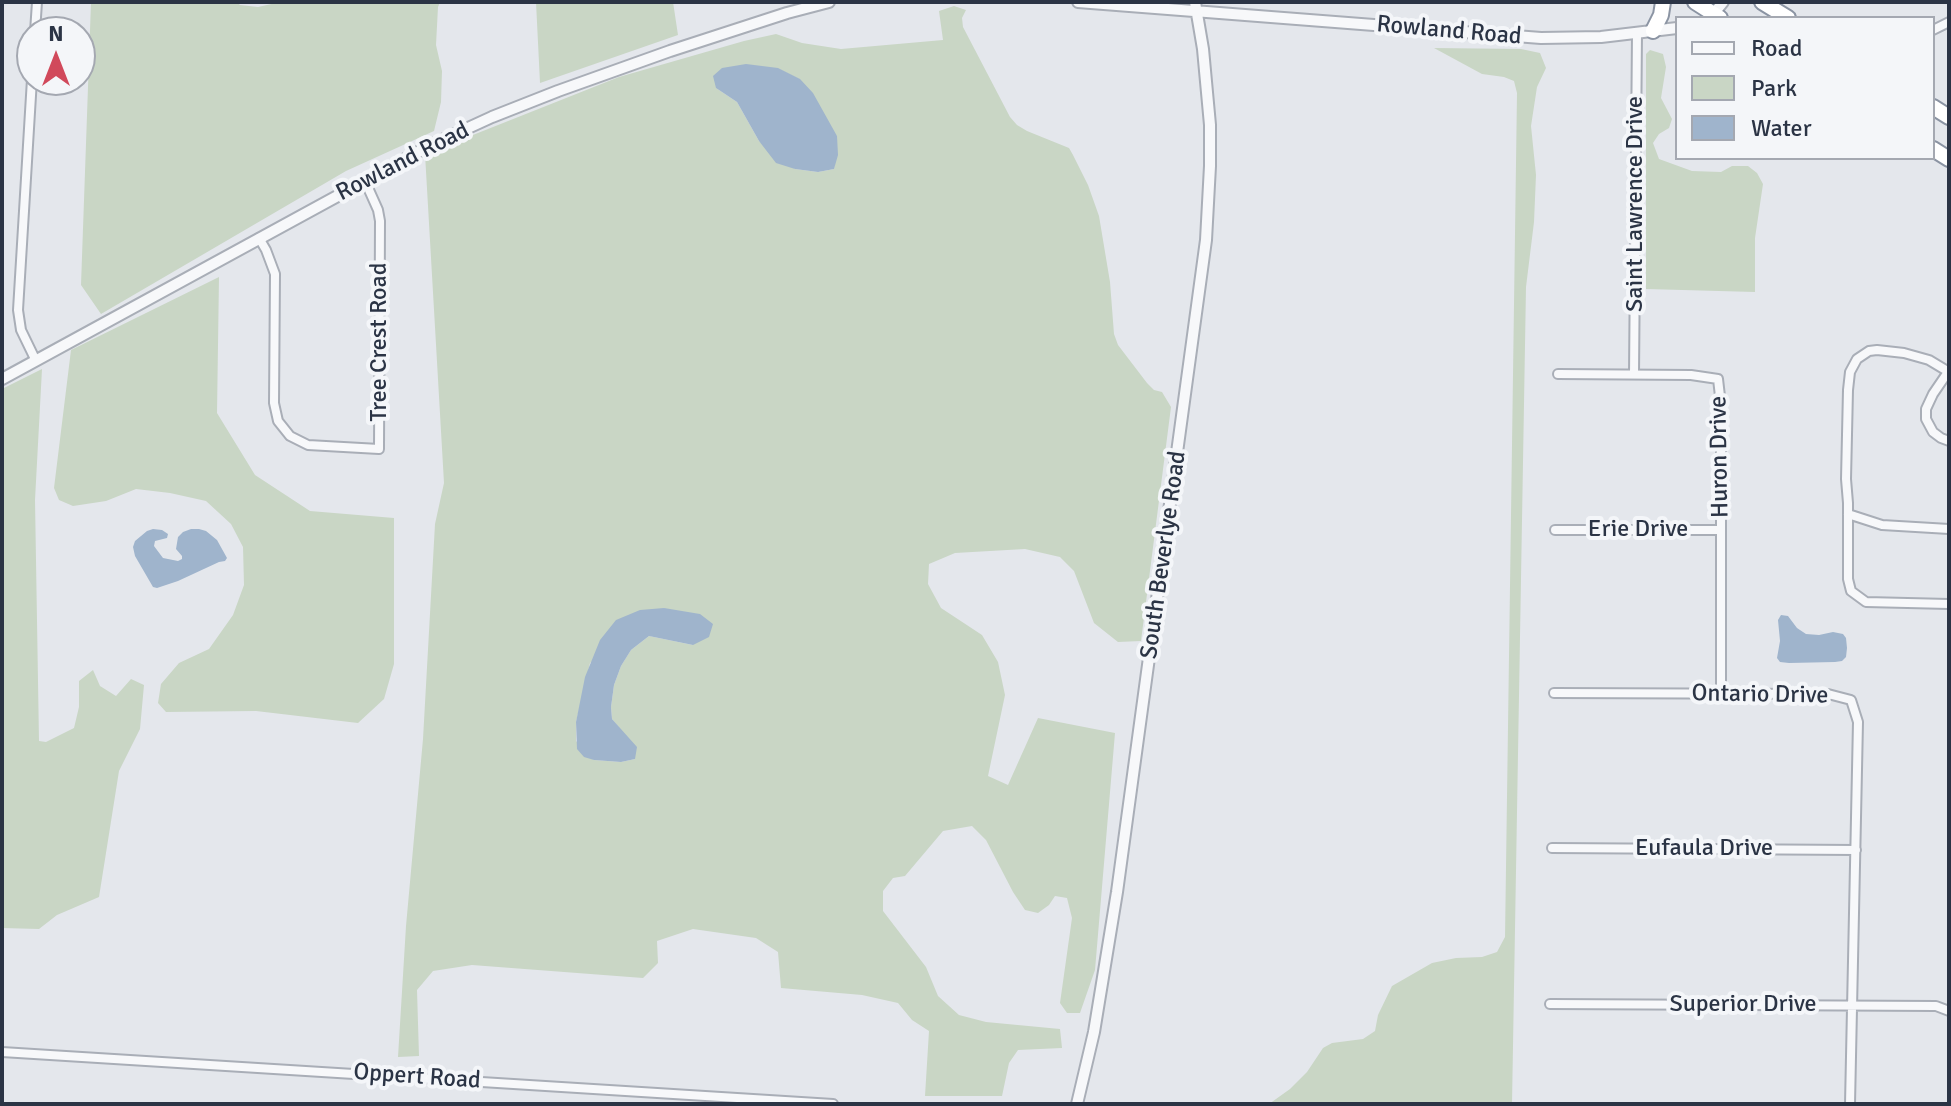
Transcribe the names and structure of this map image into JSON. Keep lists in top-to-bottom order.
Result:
{
  "streets": {
    "street": [
      "Rowland Road",
      "Saint Lawrence Drive",
      "Tree Crest Road",
      "Huron Drive",
      "Erie Drive",
      "South Beverlye Road",
      "Ontario Drive",
      "Eufaula Drive",
      "Superior Drive",
      "Oppert Road"
    ]
  },
  "crossings": [
    ["Rowland Road", "Saint Lawrence Drive"],
    ["Rowland Road", "Tree Crest Road"],
    ["Rowland Road", "South Beverlye Road"],
    ["Saint Lawrence Drive", "Huron Drive"],
    ["Huron Drive", "Erie Drive"],
    ["Huron Drive", "Ontario Drive"],
    ["Ontario Drive", "Eufaula Drive"],
    ["Ontario Drive", "Superior Drive"]
  ],
  "legend": ["Road", "Park", "Water"],
  "north": "top"
}
